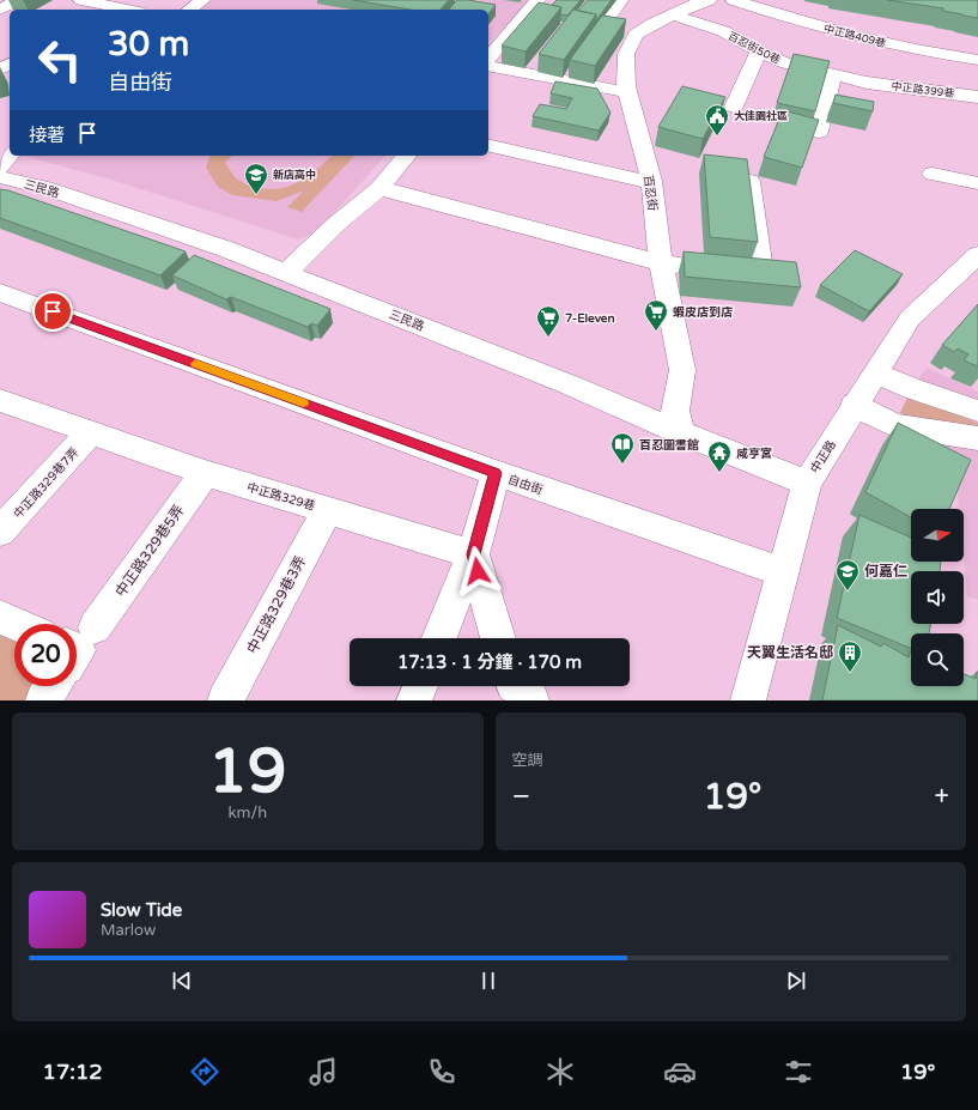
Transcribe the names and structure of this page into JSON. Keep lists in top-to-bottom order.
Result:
{
  "streets": {
    "street": [
      "中正路409巷",
      "百忍街50巷",
      "中正路399巷",
      "三民路",
      "百忍街",
      "中正路",
      "中正路329巷7弄",
      "自由街",
      "中正路329巷",
      "中正路329巷5弄",
      "中正路329巷3弄"
    ]
  },
  "crossings": [
    ["百忍街50巷", "中正路399巷"],
    ["百忍街50巷", "百忍街"],
    ["三民路", "百忍街"],
    ["三民路", "中正路"],
    ["中正路", "自由街"],
    ["中正路329巷7弄", "中正路329巷"],
    ["中正路329巷", "中正路329巷5弄"],
    ["中正路329巷", "中正路329巷3弄"]
  ],
  "places": {
    "public building": ["大佳園社區"],
    "school or university": ["新店高中", "何嘉仁"],
    "supermarket": ["蝦皮店到店", "7-Eleven"],
    "library": ["百忍圖書館"],
    "temple": ["咸亨宮"],
    "building": ["天翼生活名邸"]
  },
  "north": "right",
  "page": {
    "turn": ["30 m", "自由街"],
    "then": "接著",
    "limit": "20",
    "trip": "17:13 · 1 分鐘 · 170 m",
    "tile": [
      ["19", "km/h"],
      "空調"
    ],
    "heat": ["−", "19°", "+"],
    "song": ["Slow Tide", "Marlow"],
    "tabs": ["17:12", "19°"]
  }
}
